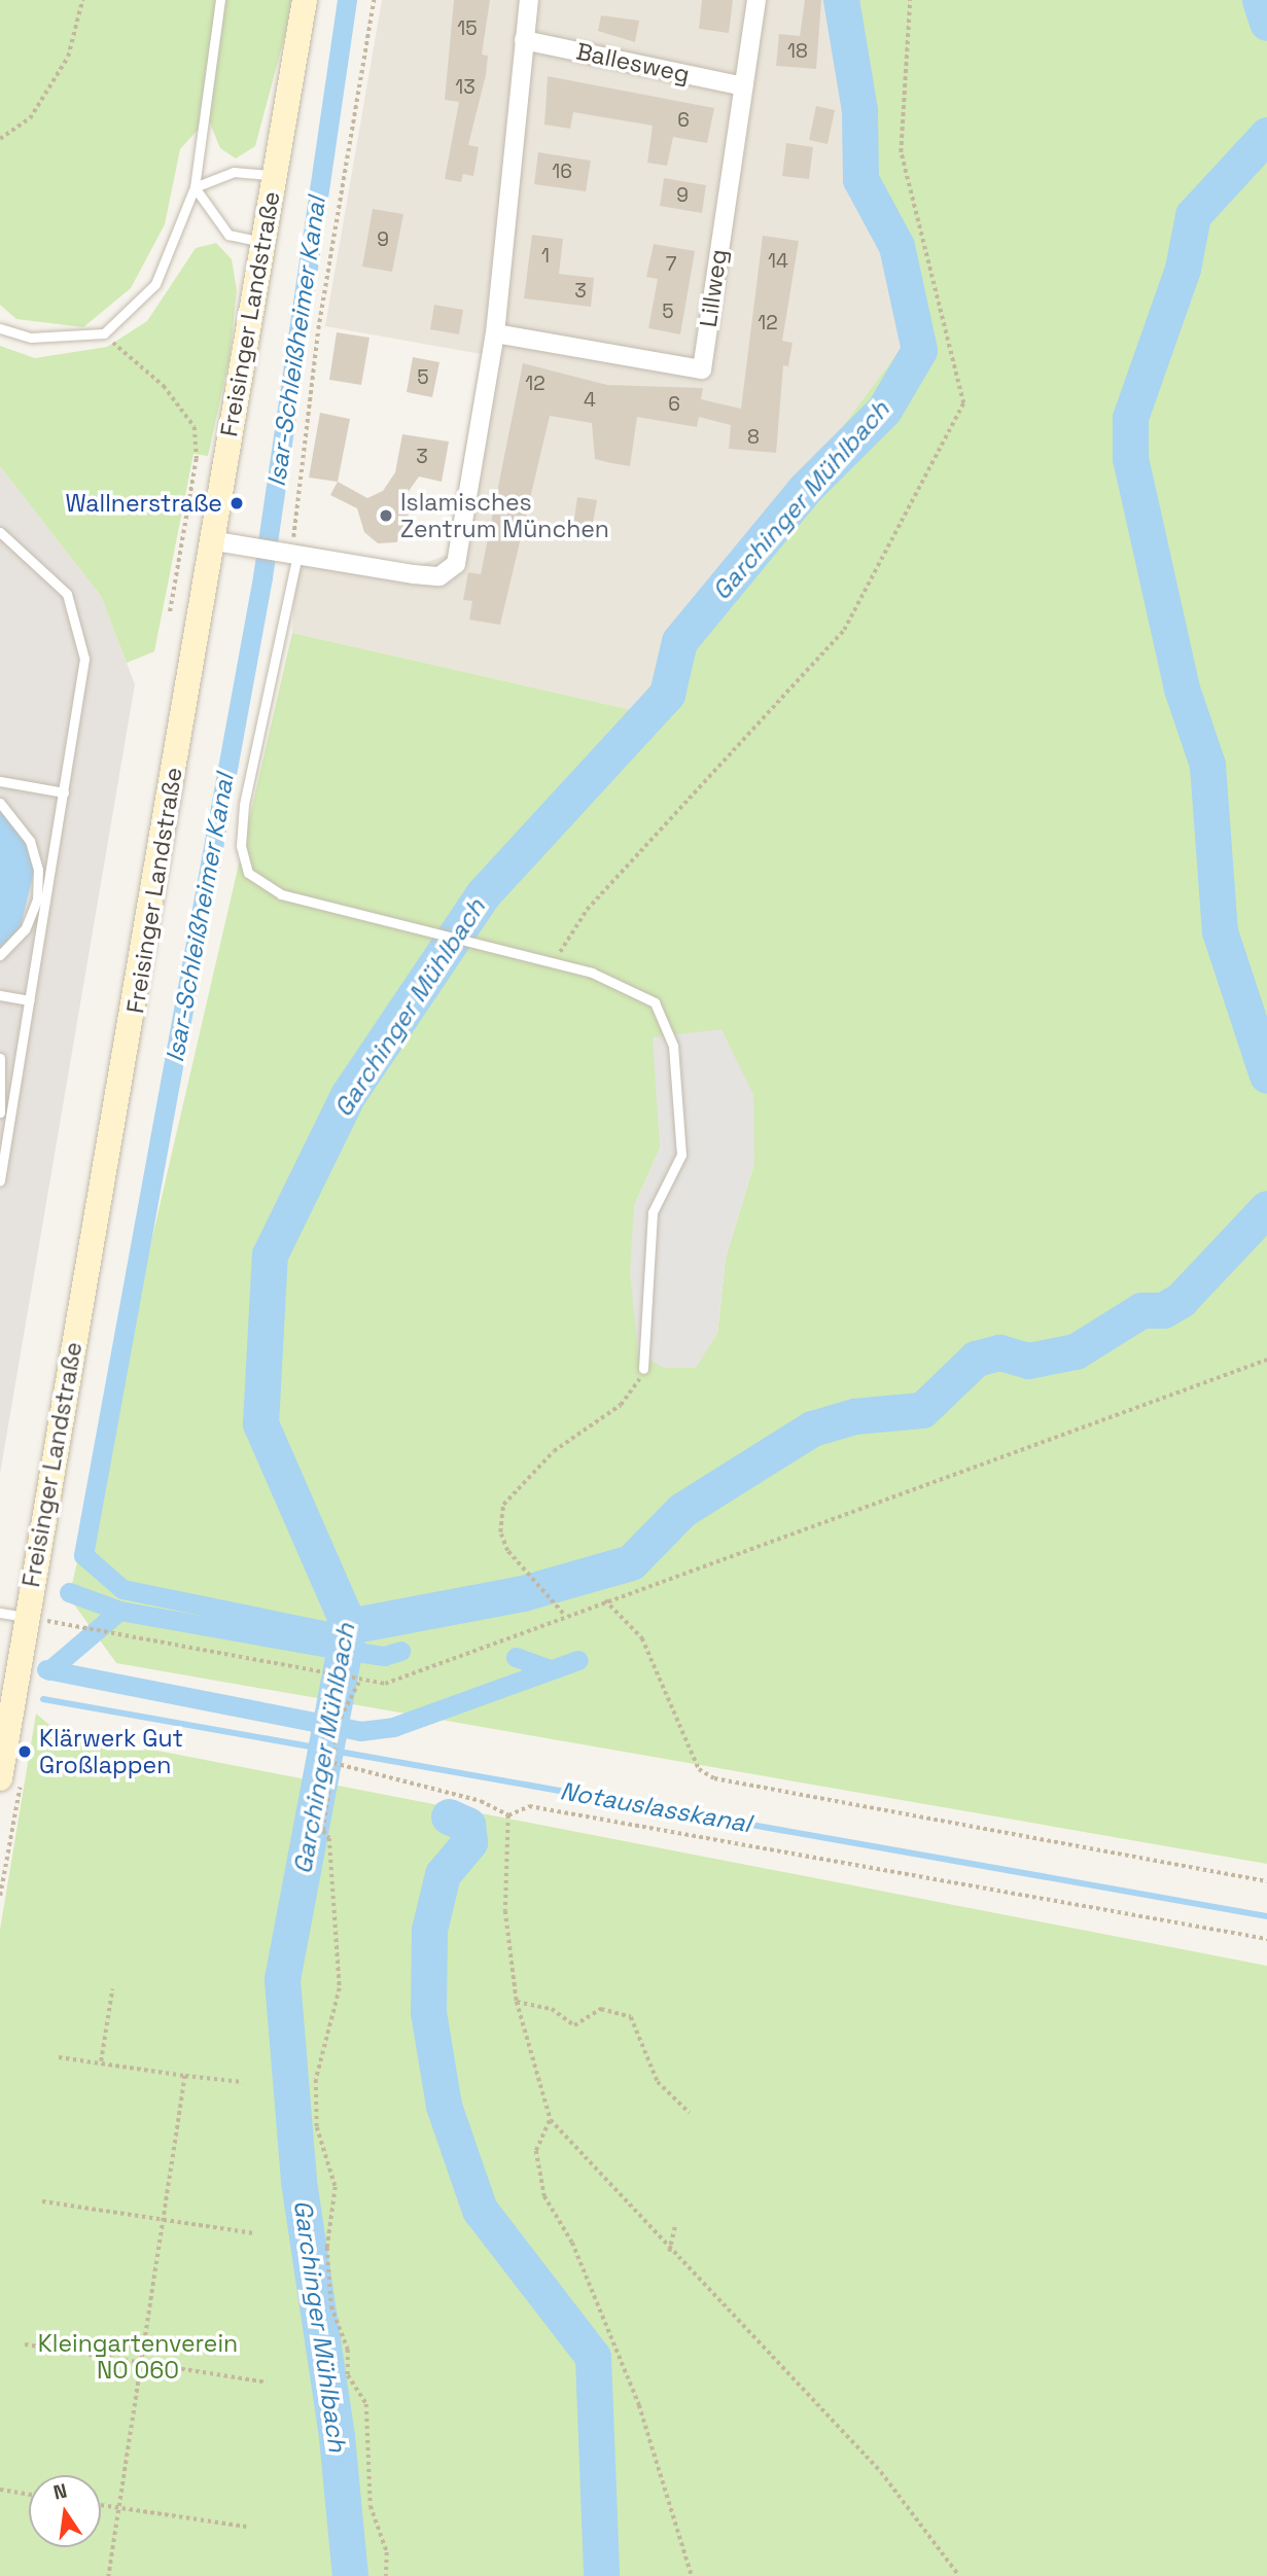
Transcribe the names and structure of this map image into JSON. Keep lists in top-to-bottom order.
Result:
{
  "streets": {
    "main road": ["Freisinger Landstraße"],
    "street": ["Ballesweg", "Lillweg"]
  },
  "crossings": [
    ["Ballesweg", "Lillweg"]
  ],
  "water": ["Isar-Schleißheimer Kanal", "Garchinger Mühlbach", "Notauslasskanal"],
  "parks": ["Kleingartenverein NO 060"],
  "places": ["Wallnerstraße", "Islamisches Zentrum München", "Klärwerk Gut Großlappen"],
  "house_numbers": [
    "15",
    "18",
    "13",
    "6",
    "16",
    "9",
    "9",
    "1",
    "14",
    "7",
    "3",
    "5",
    "12",
    "5",
    "12",
    "4",
    "6",
    "8",
    "3"
  ],
  "north": "top"
}
